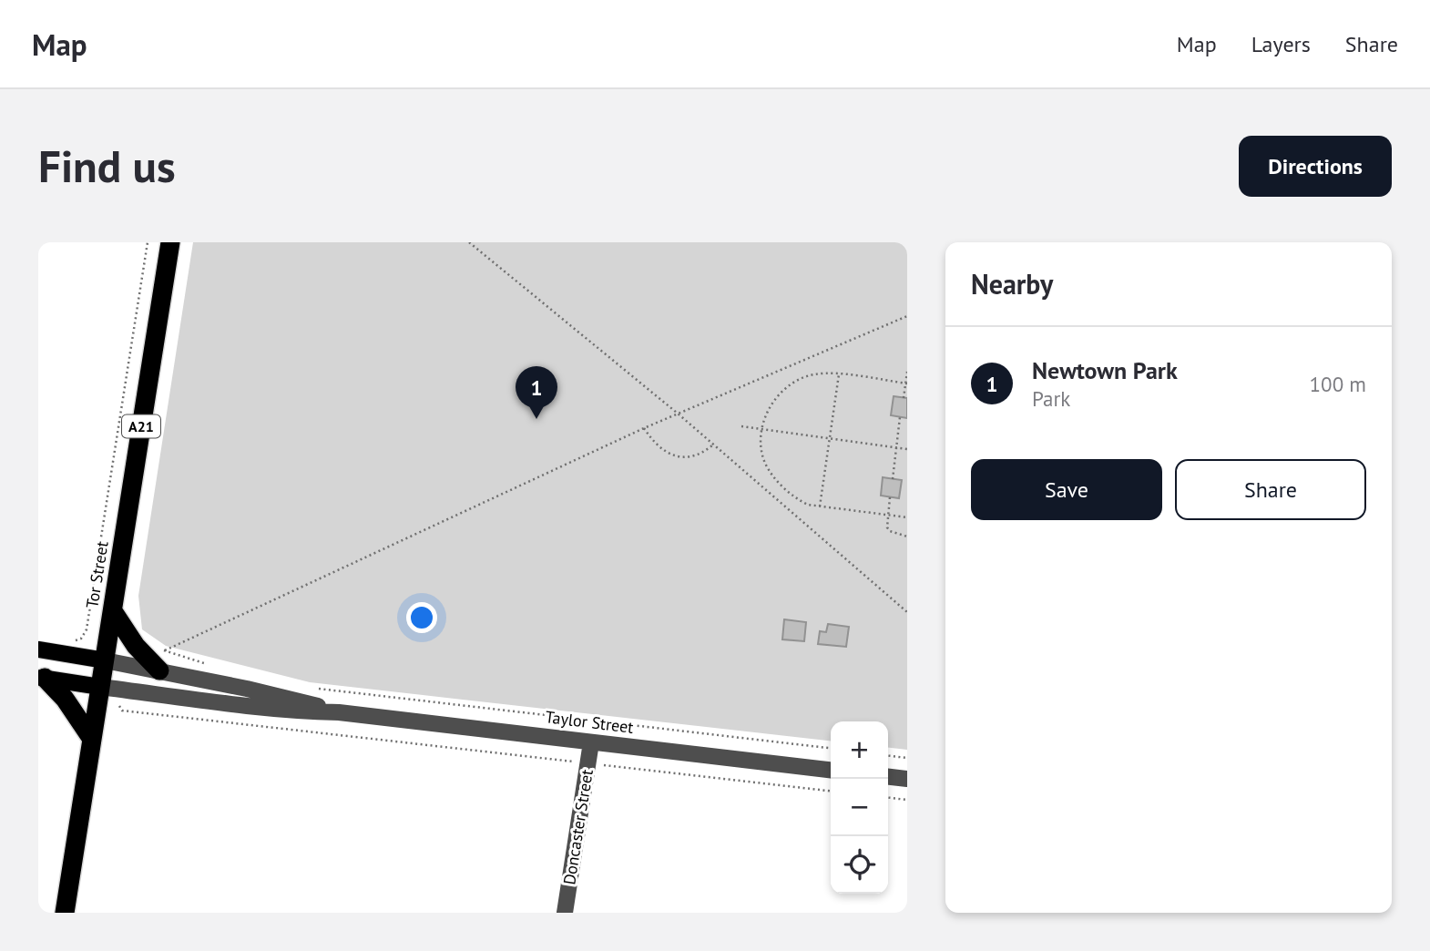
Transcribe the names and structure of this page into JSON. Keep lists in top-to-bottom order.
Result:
{
  "streets": {
    "highway": ["A21", "Tor Street"],
    "main road": ["Taylor Street"],
    "street": ["Doncaster Street"]
  },
  "crossings": [
    ["Tor Street", "Taylor Street"],
    ["Taylor Street", "Doncaster Street"]
  ],
  "page": {
    "header": "Map",
    "nav": ["Map", "Layers", "Share"],
    "buttons": [
      "Directions",
      ["Save", "Share"]
    ],
    "title": "Find us",
    "heading": "Nearby",
    "list": [
      {
        "mark": "1",
        "name": "Newtown Park",
        "note": "Park",
        "value": "100 m"
      }
    ],
    "pins": "1",
    "map_buttons": ["+", "−"]
  }
}
